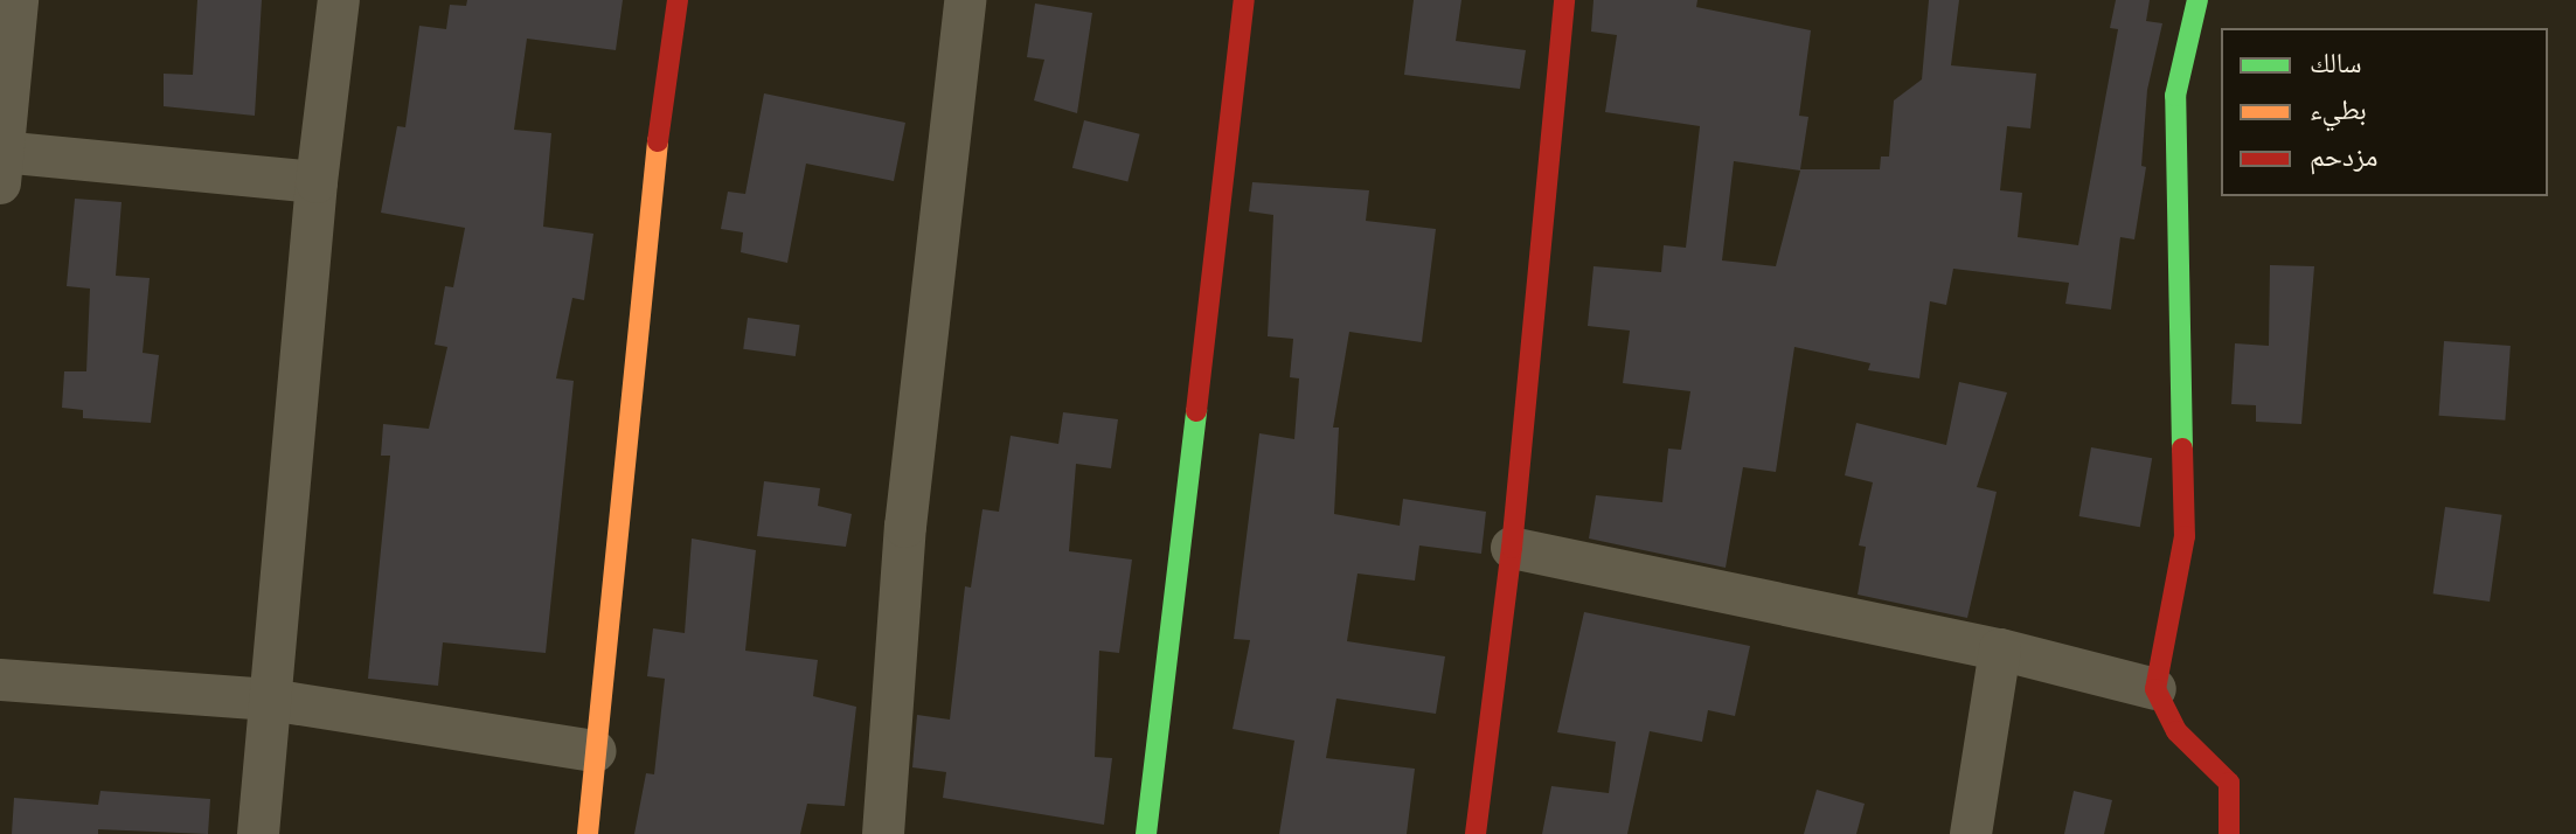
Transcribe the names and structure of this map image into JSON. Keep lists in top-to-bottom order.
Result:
{
  "legend": ["سالك", "بطيء", "مزدحم"]
}
